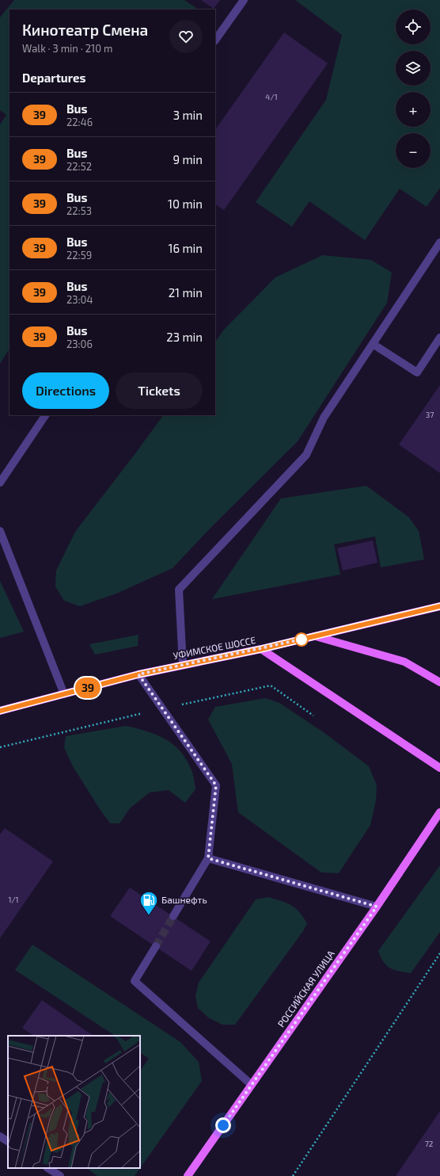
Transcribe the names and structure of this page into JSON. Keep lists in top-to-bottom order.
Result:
{
  "streets": {
    "main road": ["УФИМСКОЕ ШОССЕ", "РОССИЙСКАЯ УЛИЦА"]
  },
  "places": {
    "fuel station": ["Башнефть"]
  },
  "lines": ["bus line 39"],
  "house_numbers": [
    "4/1",
    "37",
    "1/1",
    "72"
  ],
  "page": {
    "on_map": "39",
    "map_buttons": ["+", "−"],
    "heading": [
      ["Кинотеатр Смена", "Walk · 3 min · 210 m"],
      "Departures"
    ],
    "list": [
      {
        "mark": "39",
        "name": "Bus",
        "note": "22:46",
        "value": "3 min"
      },
      {
        "mark": "39",
        "name": "Bus",
        "note": "22:52",
        "value": "9 min"
      },
      {
        "mark": "39",
        "name": "Bus",
        "note": "22:53",
        "value": "10 min"
      },
      {
        "mark": "39",
        "name": "Bus",
        "note": "22:59",
        "value": "16 min"
      },
      {
        "mark": "39",
        "name": "Bus",
        "note": "23:04",
        "value": "21 min"
      },
      {
        "mark": "39",
        "name": "Bus",
        "note": "23:06",
        "value": "23 min"
      }
    ],
    "buttons": ["Directions", "Tickets"]
  }
}
